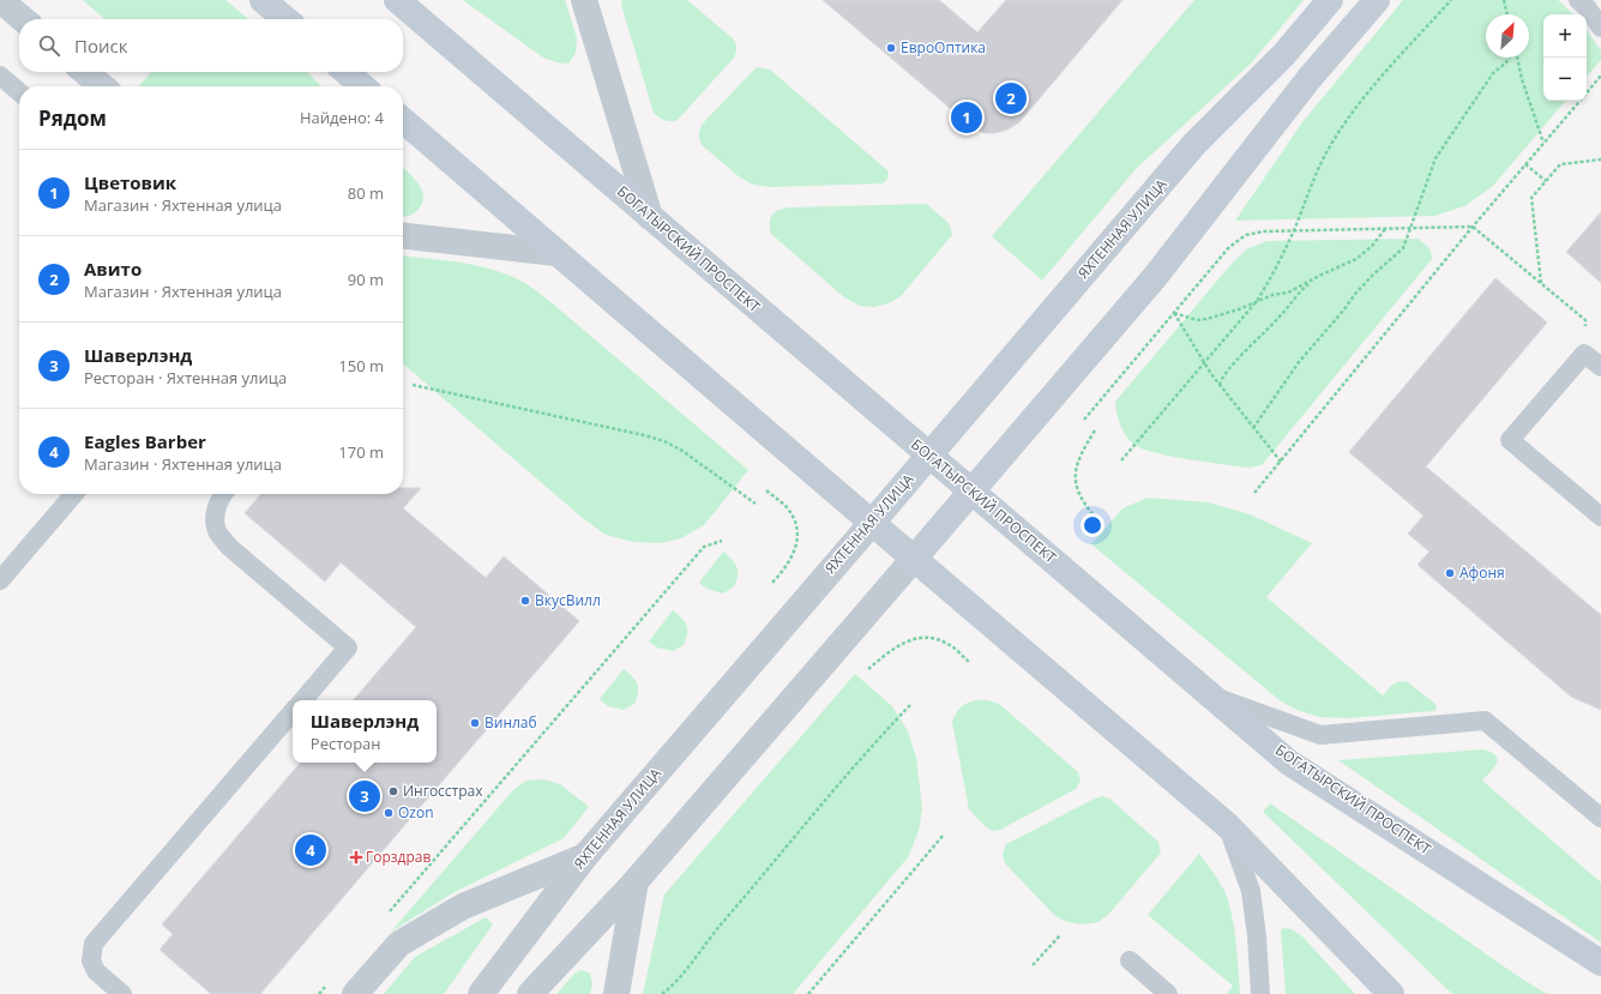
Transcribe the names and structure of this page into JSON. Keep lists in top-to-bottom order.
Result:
{
  "streets": {
    "main road": ["ЯХТЕННАЯ УЛИЦА", "БОГАТЫРСКИЙ ПРОСПЕКТ"]
  },
  "crossings": [
    ["ЯХТЕННАЯ УЛИЦА", "БОГАТЫРСКИЙ ПРОСПЕКТ"]
  ],
  "places": {
    "other": [
      "ЕвроОптика",
      "Афоня",
      "ВкусВилл",
      "Винлаб",
      "Ингосстрах",
      "Ozon"
    ],
    "health": ["Горздрав"]
  },
  "north": "top right",
  "page": {
    "map_buttons": ["+", "−"],
    "search": "Поиск",
    "pins": [
      "2",
      "1",
      "3",
      "4"
    ],
    "heading": ["Рядом", "Найдено: 4"],
    "list": [
      {
        "mark": "1",
        "name": "Цветовик",
        "note": "Магазин · Яхтенная улица",
        "value": "80 m"
      },
      {
        "mark": "2",
        "name": "Авито",
        "note": "Магазин · Яхтенная улица",
        "value": "90 m"
      },
      {
        "mark": "3",
        "name": "Шаверлэнд",
        "note": "Ресторан · Яхтенная улица",
        "value": "150 m"
      },
      {
        "mark": "4",
        "name": "Eagles Barber",
        "note": "Магазин · Яхтенная улица",
        "value": "170 m"
      }
    ],
    "popup": ["Шаверлэнд", "Ресторан"]
  }
}
